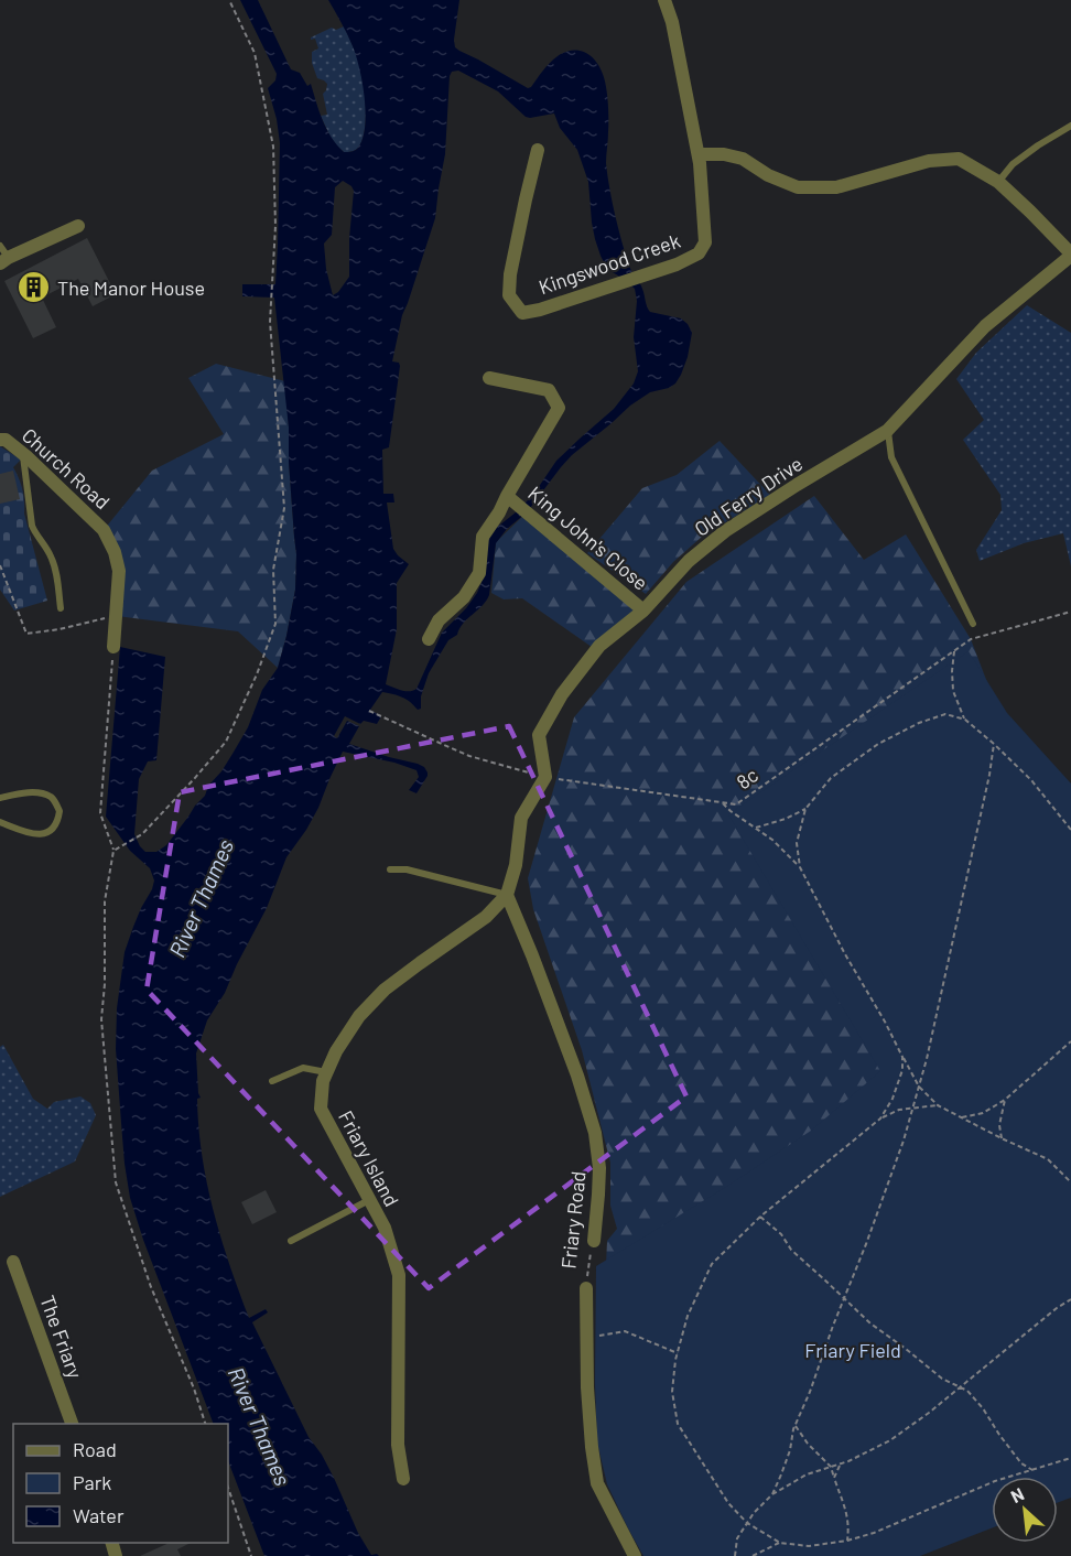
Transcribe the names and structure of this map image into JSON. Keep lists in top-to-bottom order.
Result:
{
  "streets": {
    "street": [
      "Kingswood Creek",
      "Church Road",
      "Old Ferry Drive",
      "King John's Close",
      "Friary Island",
      "Friary Road",
      "The Friary"
    ],
    "path": ["8c"]
  },
  "crossings": [
    ["Old Ferry Drive", "King John's Close"],
    ["Old Ferry Drive", "8c"],
    ["Friary Island", "Friary Road"]
  ],
  "water": ["River Thames"],
  "parks": ["Friary Field"],
  "places": {
    "building": ["The Manor House"]
  },
  "legend": ["Road", "Park", "Water"],
  "north": "top left"
}
